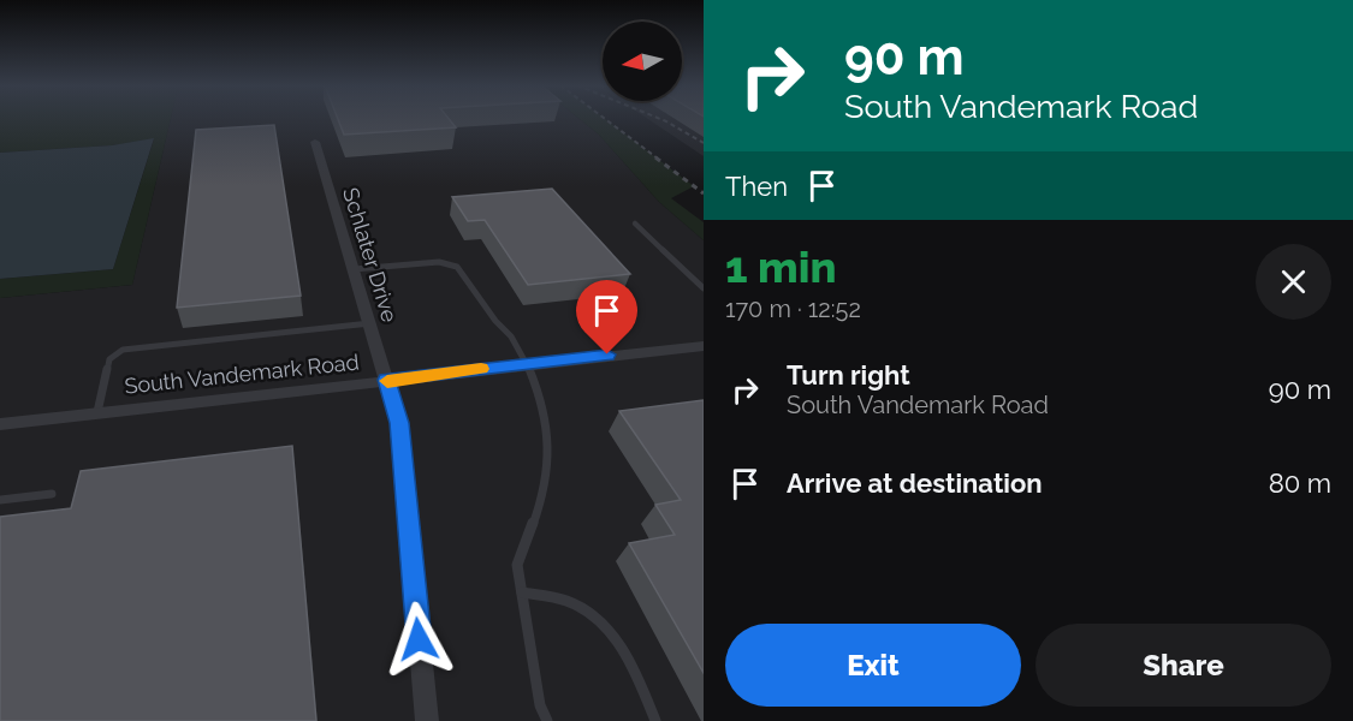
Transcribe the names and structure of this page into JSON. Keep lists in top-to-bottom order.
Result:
{
  "streets": {
    "street": ["Schlater Drive", "South Vandemark Road"]
  },
  "crossings": [
    ["Schlater Drive", "South Vandemark Road"]
  ],
  "north": "left",
  "page": {
    "turn": ["90 m", "South Vandemark Road"],
    "then": "Then",
    "heading": ["1 min", "170 m · 12:52"],
    "list": [
      {
        "name": "Turn right",
        "note": "South Vandemark Road",
        "value": "90 m"
      },
      {
        "name": "Arrive at destination",
        "value": "80 m"
      }
    ],
    "buttons": ["Exit", "Share"]
  }
}
